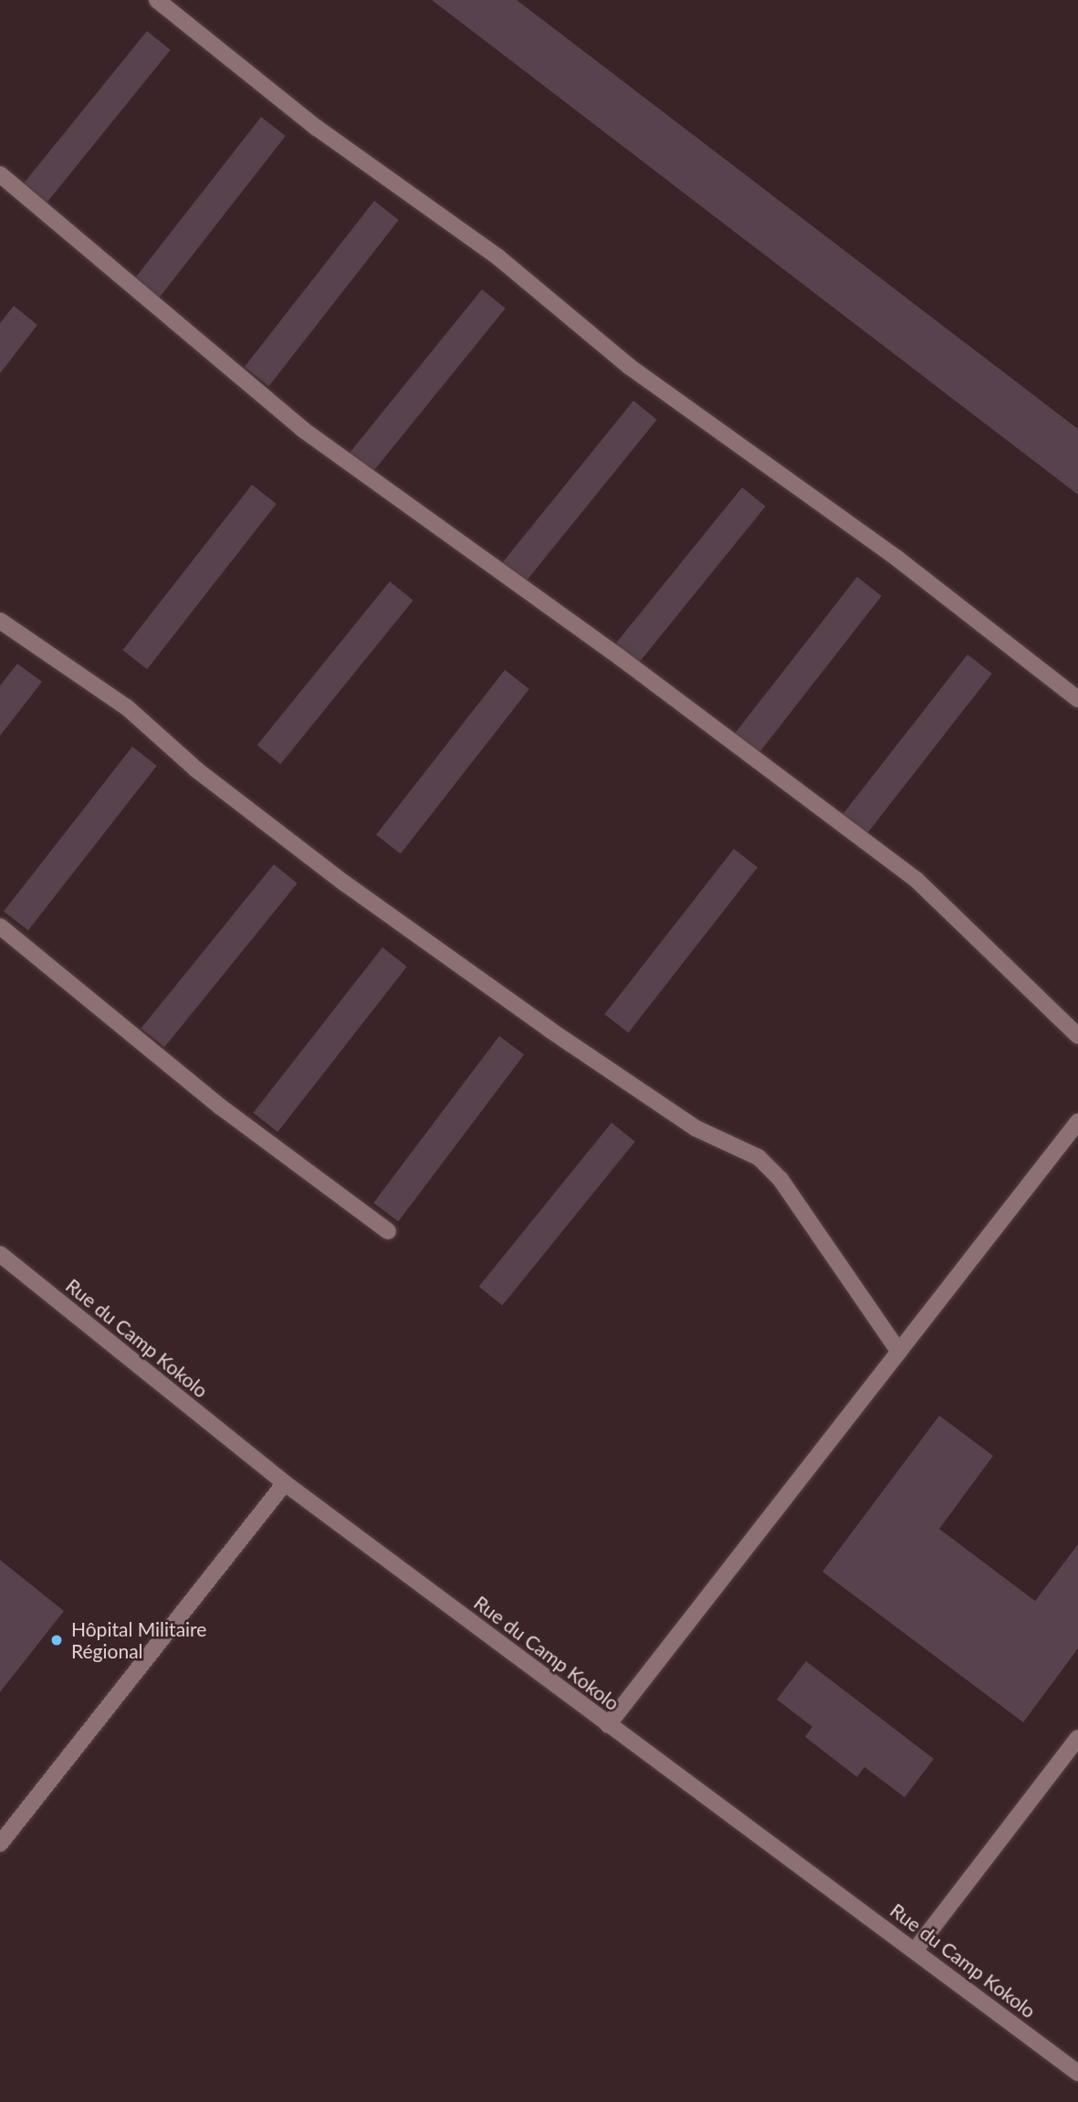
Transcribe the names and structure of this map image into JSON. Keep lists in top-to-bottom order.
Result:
{
  "streets": {
    "street": ["Rue du Camp Kokolo"]
  },
  "places": ["Hôpital Militaire Régional"]
}
